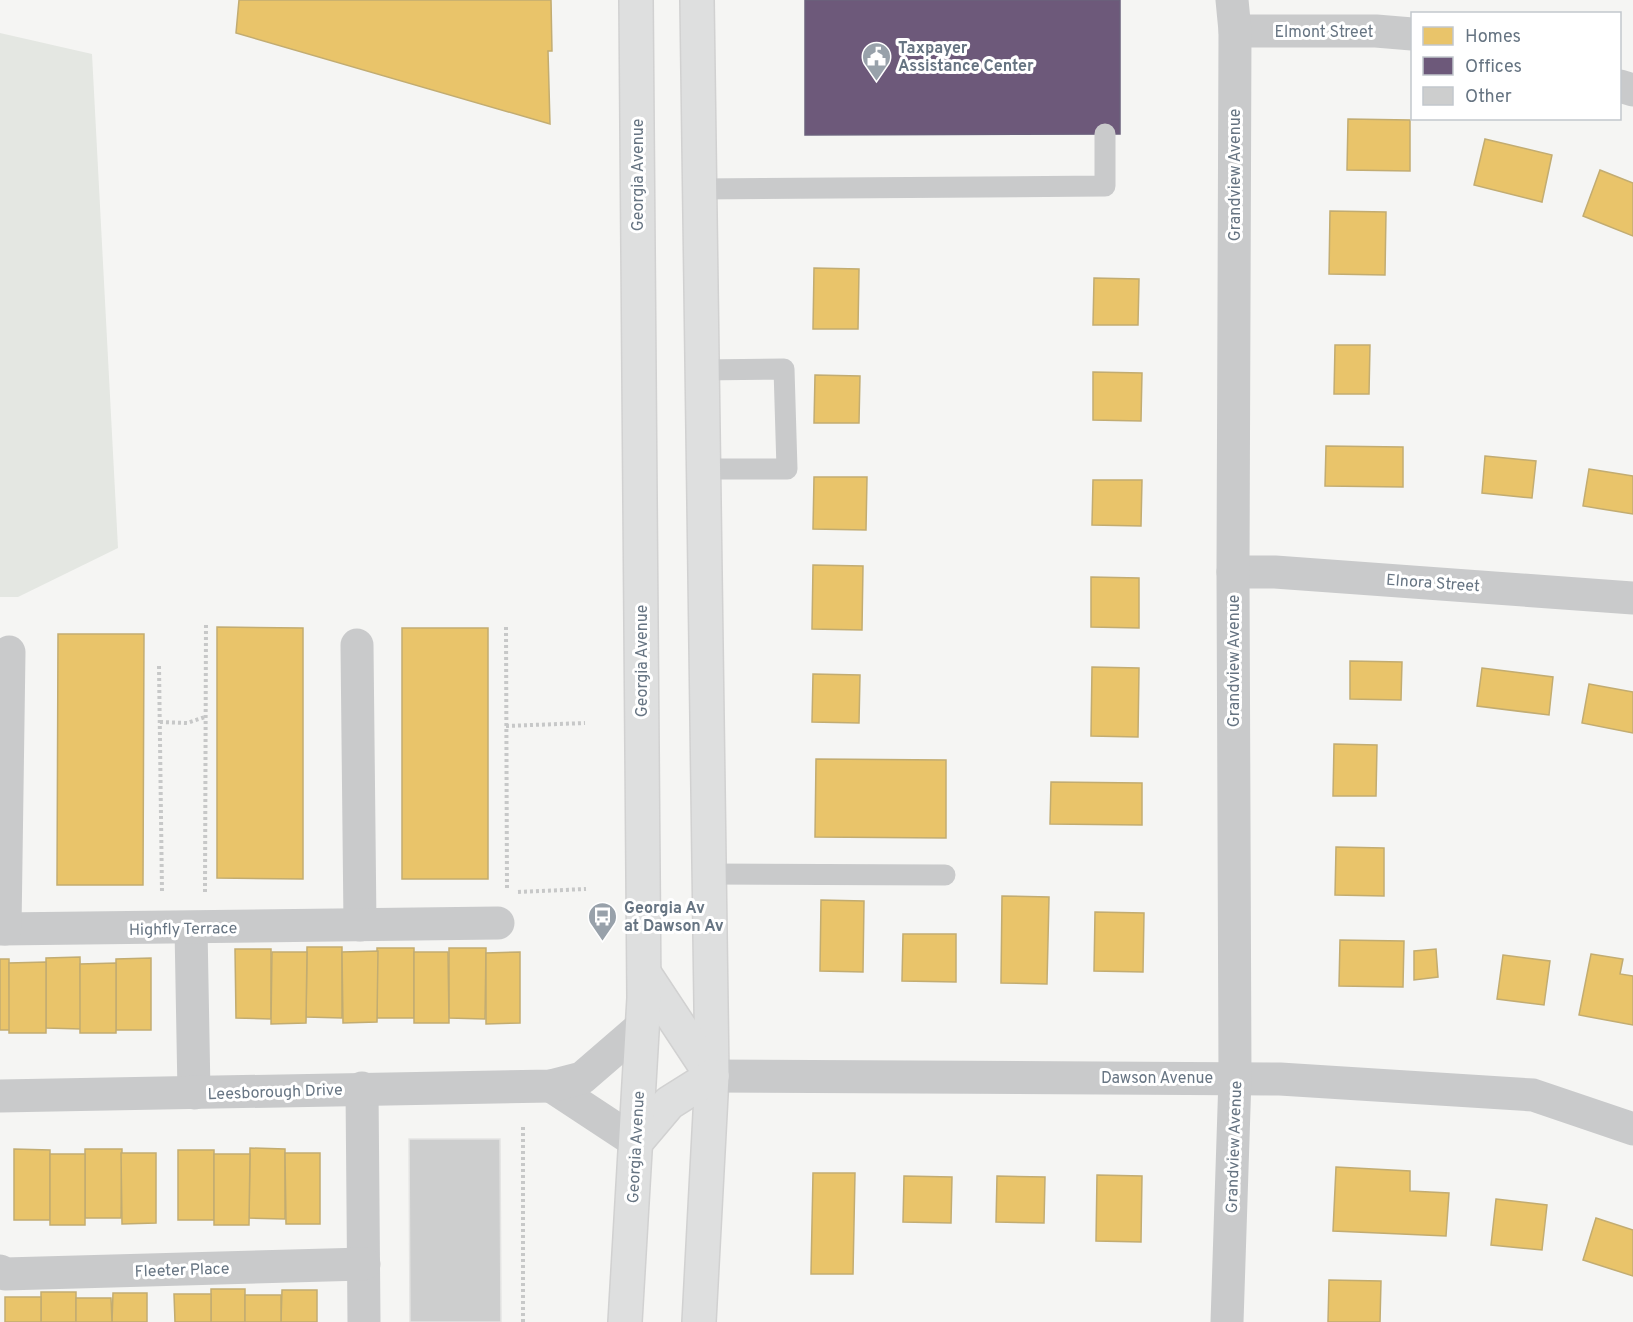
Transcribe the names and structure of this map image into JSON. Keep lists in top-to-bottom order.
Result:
{
  "streets": {
    "main road": ["Georgia Avenue"],
    "street": [
      "Elmont Street",
      "Grandview Avenue",
      "Elnora Street",
      "Highfly Terrace",
      "Dawson Avenue",
      "Leesborough Drive",
      "Fleeter Place"
    ]
  },
  "crossings": [
    ["Elmont Street", "Grandview Avenue"],
    ["Georgia Avenue", "Leesborough Drive"],
    ["Grandview Avenue", "Elnora Street"],
    ["Grandview Avenue", "Dawson Avenue"]
  ],
  "places": {
    "public building": ["Taxpayer Assistance Center"],
    "bus stop": ["Georgia Av at Dawson Av"]
  },
  "legend": ["Homes", "Offices", "Other"]
}
